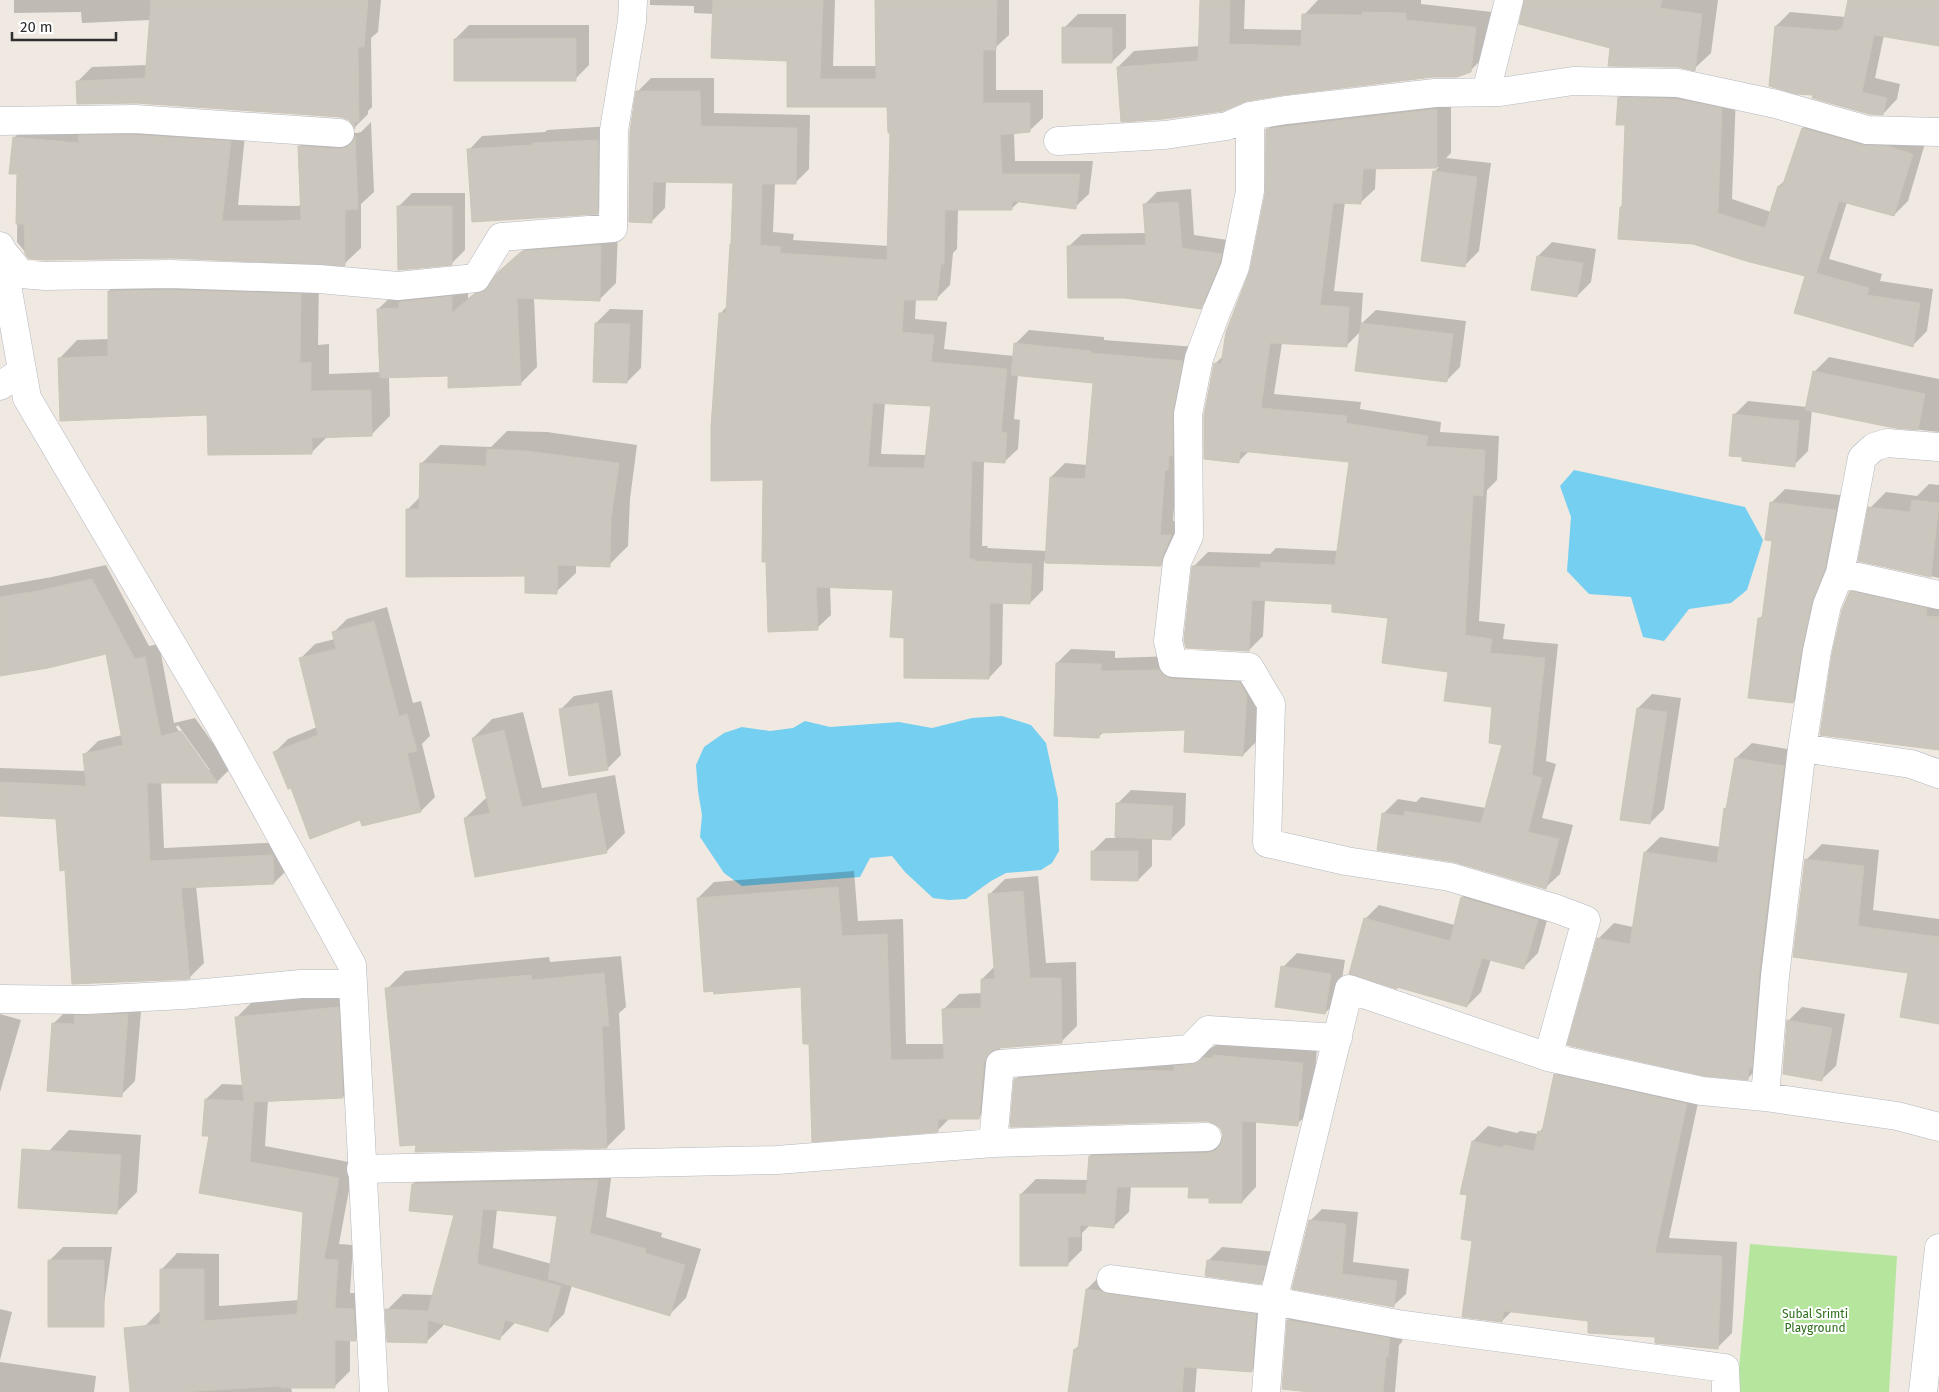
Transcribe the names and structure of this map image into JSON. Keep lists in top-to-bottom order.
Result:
{
  "parks": ["Subal Srimti Playground"],
  "scale_bar": "20 m"
}
